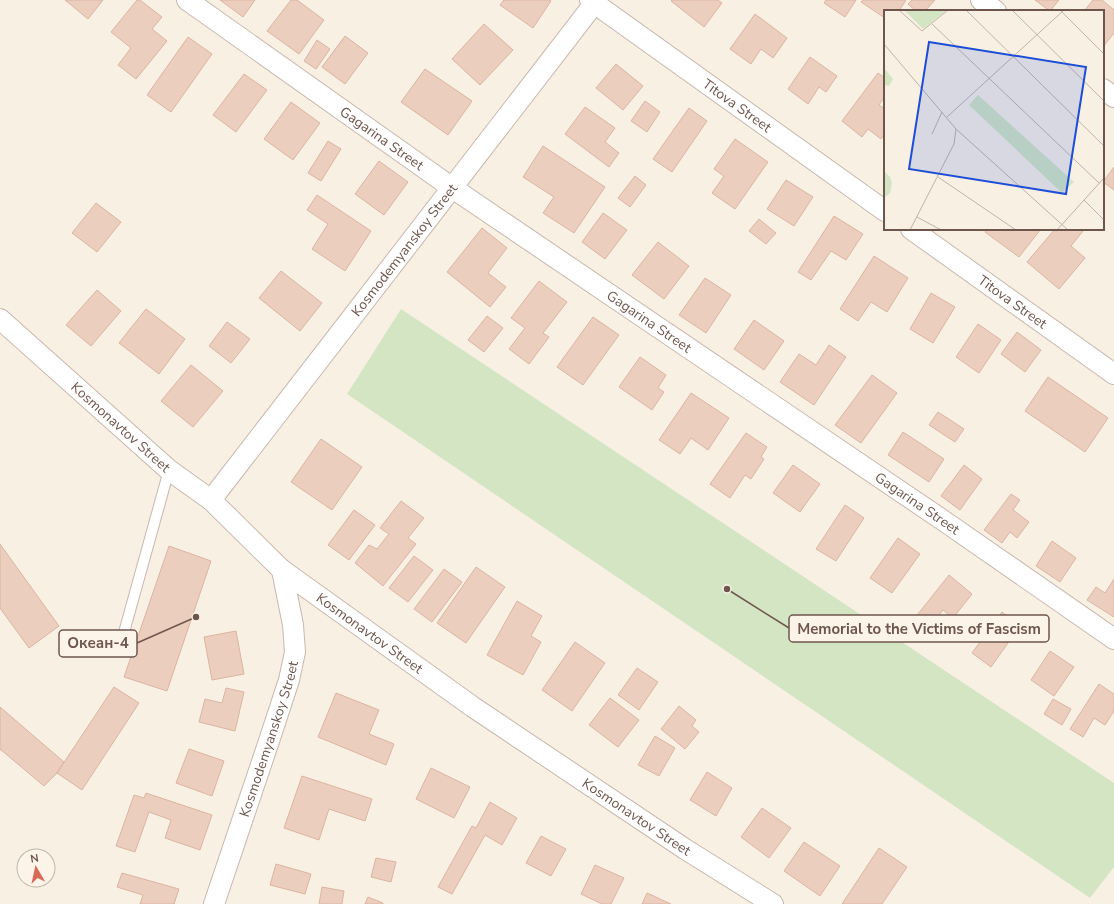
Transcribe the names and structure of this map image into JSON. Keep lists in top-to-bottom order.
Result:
{
  "streets": {
    "street": [
      "Titova Street",
      "Gagarina Street",
      "Kosmodemyanskoy Street",
      "Kosmonavtov Street"
    ]
  },
  "crossings": [
    ["Titova Street", "Kosmodemyanskoy Street"],
    ["Gagarina Street", "Kosmodemyanskoy Street"],
    ["Kosmodemyanskoy Street", "Kosmonavtov Street"]
  ],
  "places": ["Memorial to the Victims of Fascism", "Океан-4"],
  "north": "top"
}
